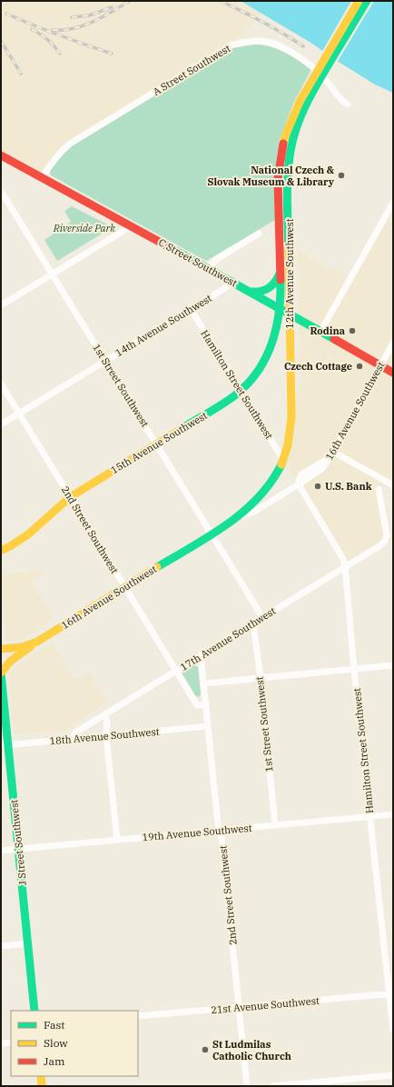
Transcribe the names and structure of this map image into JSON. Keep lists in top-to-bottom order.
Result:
{
  "streets": {
    "main road": [
      "C Street Southwest",
      "12th Avenue Southwest",
      "16th Avenue Southwest",
      "15th Avenue Southwest",
      "J Street Southwest"
    ],
    "street": [
      "A Street Southwest",
      "14th Avenue Southwest",
      "Hamilton Street Southwest",
      "1st Street Southwest",
      "2nd Street Southwest",
      "17th Avenue Southwest",
      "18th Avenue Southwest",
      "19th Avenue Southwest",
      "21st Avenue Southwest"
    ]
  },
  "crossings": [
    ["A Street Southwest", "C Street Southwest"],
    ["C Street Southwest", "12th Avenue Southwest"],
    ["C Street Southwest", "14th Avenue Southwest"],
    ["C Street Southwest", "16th Avenue Southwest"],
    ["C Street Southwest", "15th Avenue Southwest"],
    ["12th Avenue Southwest", "Hamilton Street Southwest"],
    ["12th Avenue Southwest", "1st Street Southwest"],
    ["12th Avenue Southwest", "16th Avenue Southwest"],
    ["12th Avenue Southwest", "15th Avenue Southwest"],
    ["14th Avenue Southwest", "Hamilton Street Southwest"],
    ["14th Avenue Southwest", "1st Street Southwest"],
    ["14th Avenue Southwest", "2nd Street Southwest"],
    ["Hamilton Street Southwest", "16th Avenue Southwest"],
    ["Hamilton Street Southwest", "15th Avenue Southwest"],
    ["Hamilton Street Southwest", "17th Avenue Southwest"],
    ["Hamilton Street Southwest", "19th Avenue Southwest"],
    ["Hamilton Street Southwest", "21st Avenue Southwest"],
    ["1st Street Southwest", "16th Avenue Southwest"],
    ["1st Street Southwest", "15th Avenue Southwest"],
    ["1st Street Southwest", "17th Avenue Southwest"],
    ["1st Street Southwest", "19th Avenue Southwest"],
    ["16th Avenue Southwest", "2nd Street Southwest"],
    ["15th Avenue Southwest", "2nd Street Southwest"],
    ["2nd Street Southwest", "17th Avenue Southwest"],
    ["2nd Street Southwest", "18th Avenue Southwest"],
    ["2nd Street Southwest", "19th Avenue Southwest"],
    ["2nd Street Southwest", "21st Avenue Southwest"],
    ["17th Avenue Southwest", "18th Avenue Southwest"],
    ["18th Avenue Southwest", "J Street Southwest"],
    ["19th Avenue Southwest", "J Street Southwest"]
  ],
  "parks": ["Riverside Park"],
  "places": [
    "National Czech & Slovak Museum & Library",
    "Rodina",
    "Czech Cottage",
    "U.S. Bank",
    "St Ludmilas Catholic Church"
  ],
  "legend": ["Fast", "Slow", "Jam"]
}
